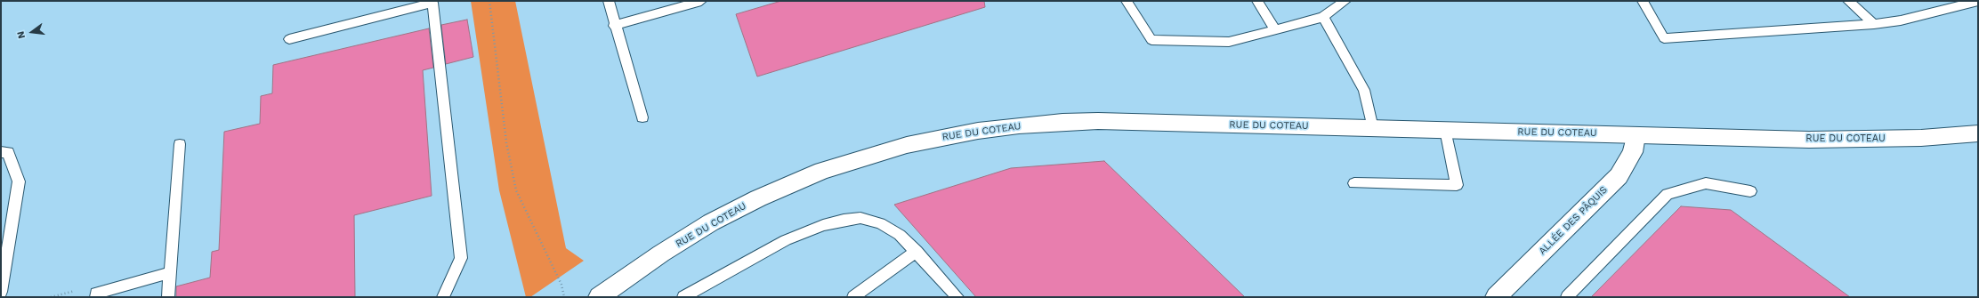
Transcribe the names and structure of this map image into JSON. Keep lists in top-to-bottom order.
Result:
{
  "streets": {
    "street": ["RUE DU COTEAU", "ALLÉE DES PÂQUIS"]
  },
  "crossings": [
    ["RUE DU COTEAU", "ALLÉE DES PÂQUIS"]
  ],
  "north": "left"
}
